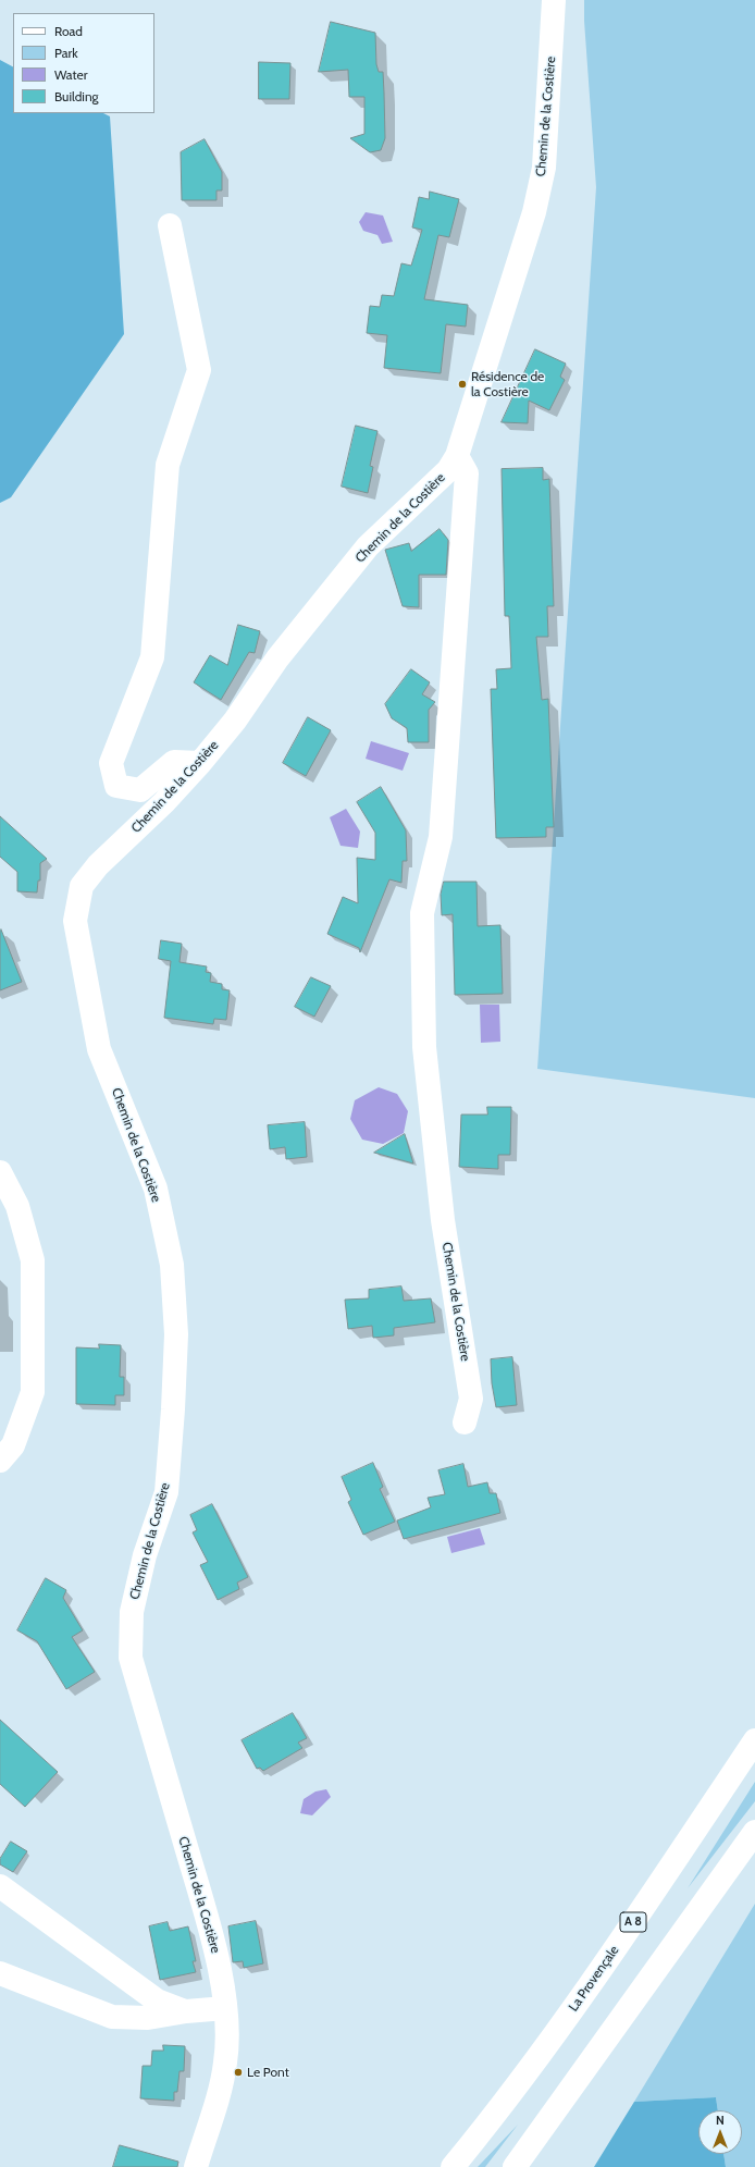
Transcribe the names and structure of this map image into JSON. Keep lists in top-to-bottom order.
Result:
{
  "streets": {
    "main road": ["Chemin de la Costière", "A 8", "La Provençale"]
  },
  "places": ["Résidence de la Costière", "Le Pont"],
  "legend": [
    "Road",
    "Park",
    "Water",
    "Building"
  ],
  "north": "top"
}
